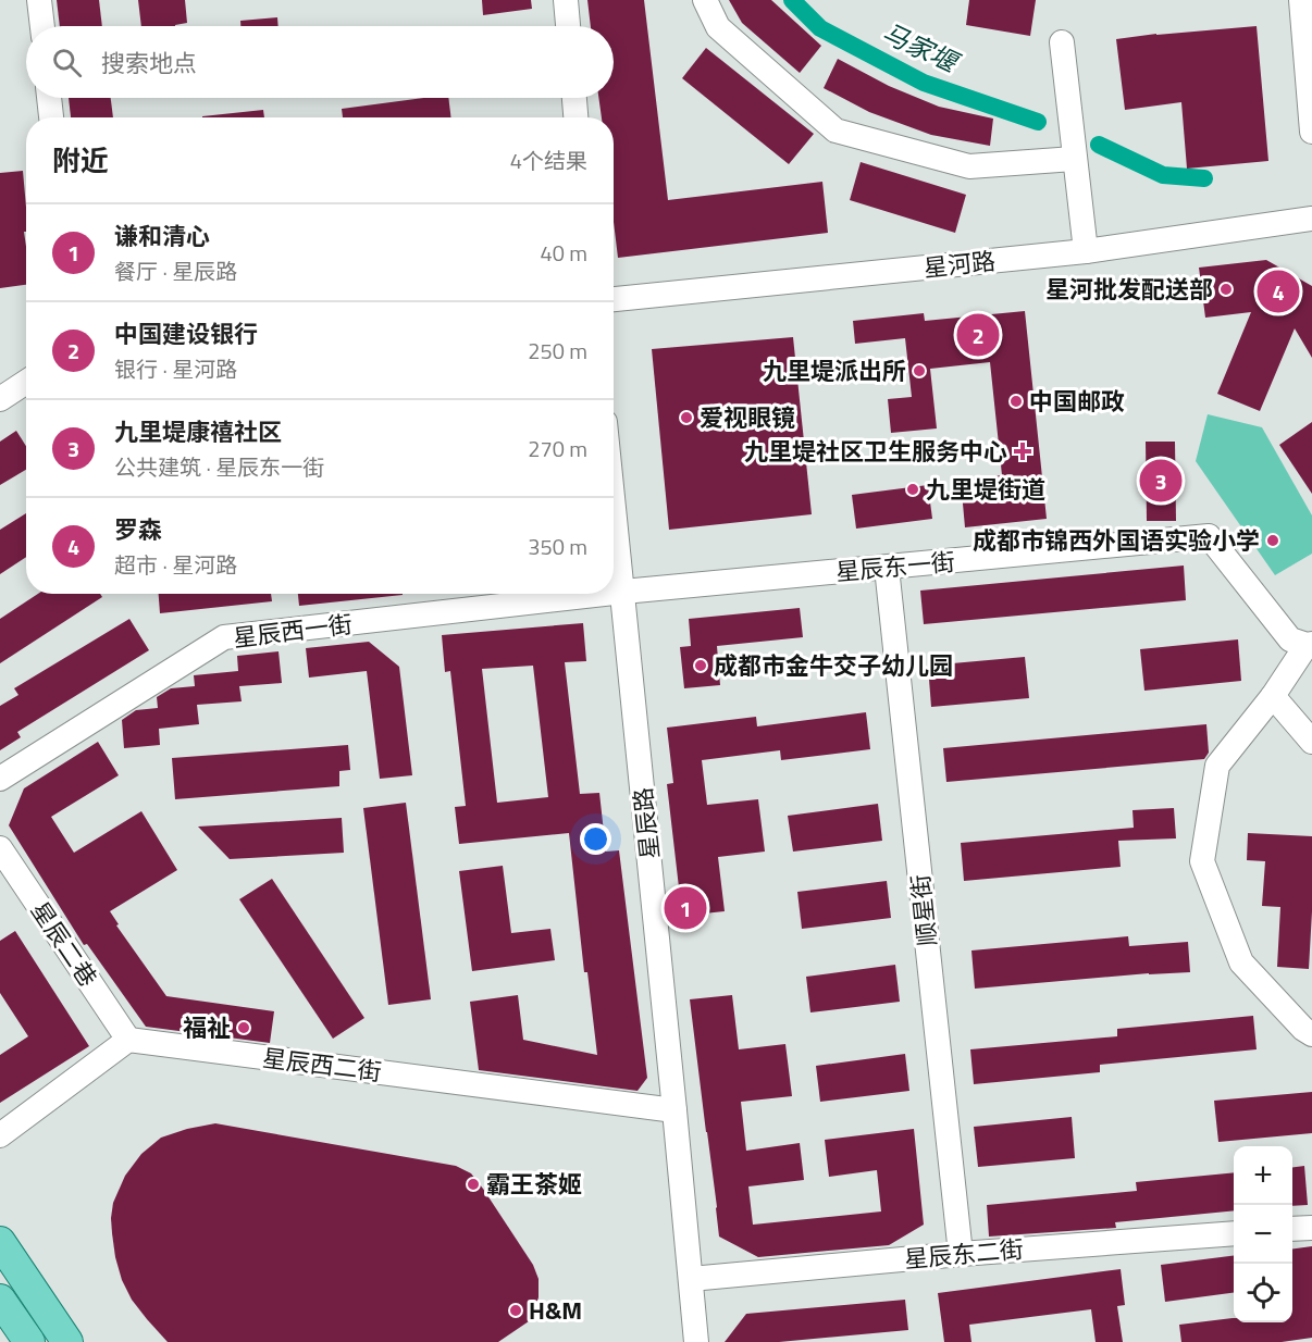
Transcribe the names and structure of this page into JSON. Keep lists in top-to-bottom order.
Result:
{
  "streets": {
    "street": [
      "星河路",
      "星辰东一街",
      "星辰西一街",
      "星辰路",
      "顺星街",
      "星辰二巷",
      "星辰西二街",
      "星辰东二街"
    ]
  },
  "crossings": [
    ["星辰东一街", "星辰西一街"],
    ["星辰东一街", "星辰路"],
    ["星辰东一街", "顺星街"],
    ["星辰西一街", "星辰路"],
    ["星辰路", "星辰西二街"],
    ["星辰路", "星辰东二街"],
    ["顺星街", "星辰东二街"],
    ["星辰二巷", "星辰西二街"]
  ],
  "water": ["马家堰"],
  "places": {
    "other": [
      "星河批发配送部",
      "九里堤派出所",
      "中国邮政",
      "爱视眼镜",
      "九里堤街道",
      "成都市锦西外国语实验小学",
      "成都市金牛交子幼儿园",
      "福祉",
      "霸王茶姬",
      "H&M"
    ],
    "health": ["九里堤社区卫生服务中心"]
  },
  "page": {
    "search": "搜索地点",
    "heading": ["附近", "4个结果"],
    "list": [
      {
        "mark": "1",
        "name": "谦和清心",
        "note": "餐厅 · 星辰路",
        "value": "40 m"
      },
      {
        "mark": "2",
        "name": "中国建设银行",
        "note": "银行 · 星河路",
        "value": "250 m"
      },
      {
        "mark": "3",
        "name": "九里堤康禧社区",
        "note": "公共建筑 · 星辰东一街",
        "value": "270 m"
      },
      {
        "mark": "4",
        "name": "罗森",
        "note": "超市 · 星河路",
        "value": "350 m"
      }
    ],
    "pins": [
      "4",
      "2",
      "3",
      "1"
    ],
    "map_buttons": ["+", "−"]
  }
}
